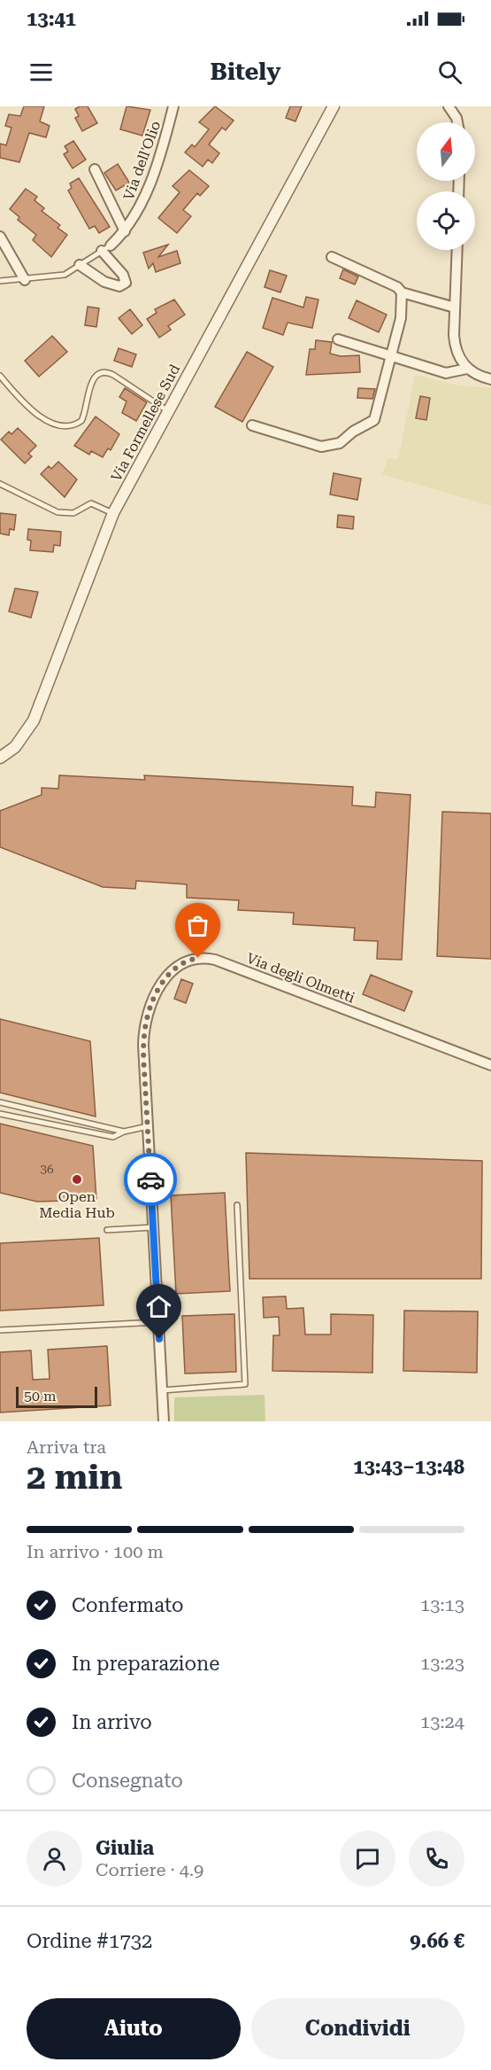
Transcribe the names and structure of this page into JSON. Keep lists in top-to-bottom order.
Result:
{
  "streets": {
    "street": ["Via dell'Olio", "Via Formellese Sud", "Via degli Olmetti"]
  },
  "places": ["Open Media Hub"],
  "house_numbers": ["36"],
  "scale_bar": "50 m",
  "north": "top",
  "page": {
    "status": "13:41",
    "header": "Bitely",
    "scale": "50 m",
    "heading": ["2 min", "Arriva tra", "13:43–13:48"],
    "panel": [
      "Giulia",
      "Corriere · 4.9",
      "Ordine #1732",
      "9.66 €"
    ],
    "bar": "In arrivo · 100 m",
    "list": [
      ["Confermato", "13:13"],
      ["In preparazione", "13:23"],
      ["In arrivo", "13:24"],
      "Consegnato"
    ],
    "buttons": ["Aiuto", "Condividi"]
  }
}
